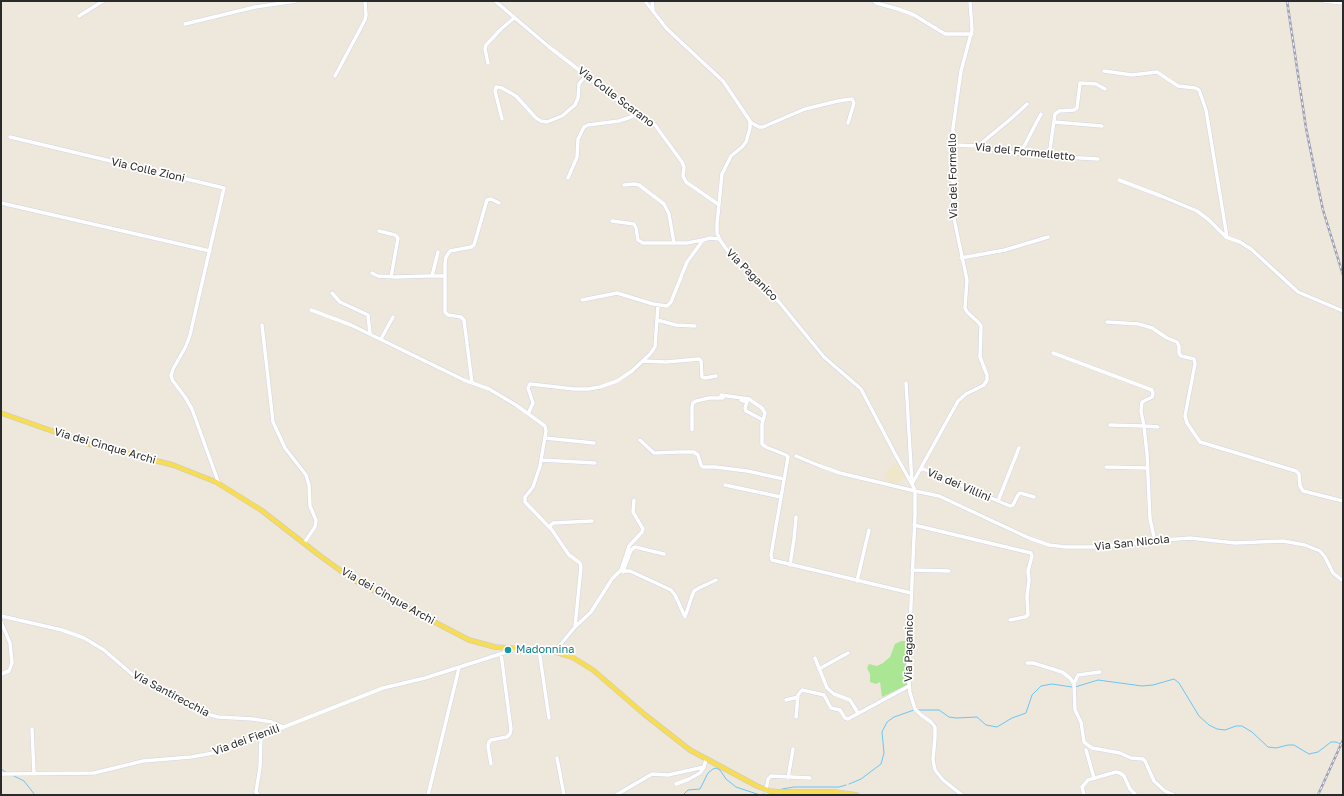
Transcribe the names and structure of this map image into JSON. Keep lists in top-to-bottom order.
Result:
{
  "streets": {
    "main road": ["Via dei Cinque Archi"],
    "street": [
      "Via Colle Scarano",
      "Via del Formelletto",
      "Via Colle Zioni",
      "Via del Formello",
      "Via Paganico",
      "Via dei Villini",
      "Via San Nicola",
      "Via Santirecchia",
      "Via dei Fienili"
    ]
  },
  "crossings": [
    ["Via Colle Scarano", "Via Paganico"],
    ["Via del Formelletto", "Via del Formello"],
    ["Via Colle Zioni", "Via dei Cinque Archi"],
    ["Via del Formello", "Via Paganico"],
    ["Via del Formello", "Via dei Villini"],
    ["Via Paganico", "Via San Nicola"],
    ["Via dei Cinque Archi", "Via dei Fienili"],
    ["Via Santirecchia", "Via dei Fienili"]
  ],
  "places": ["Madonnina"]
}
